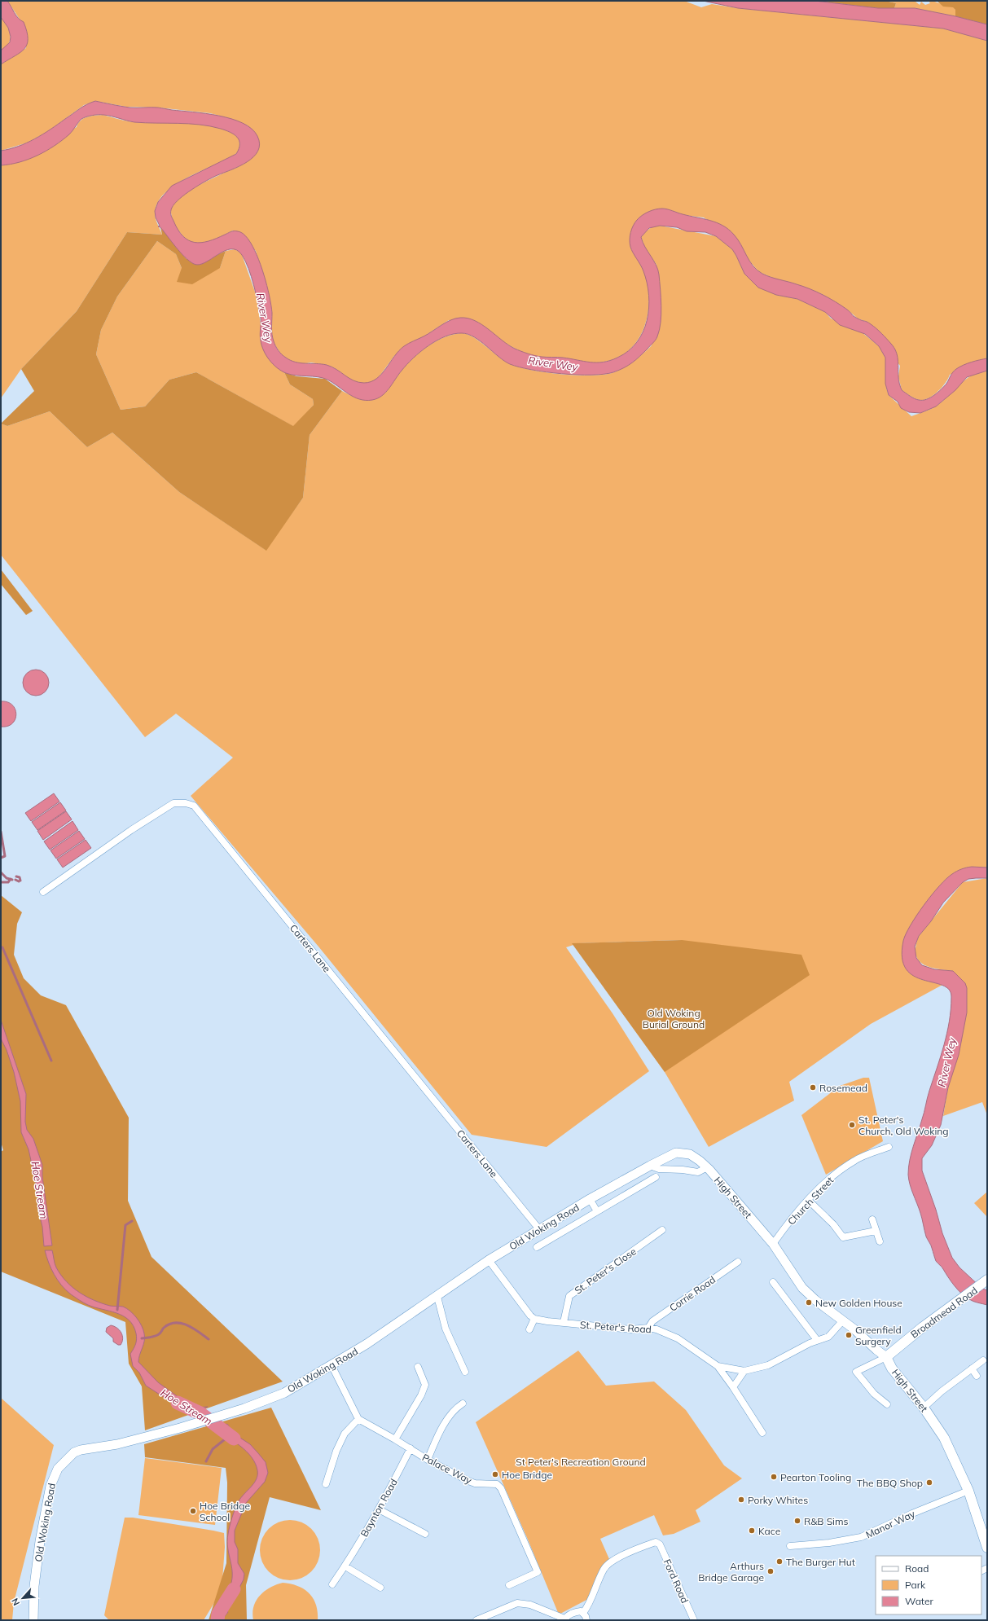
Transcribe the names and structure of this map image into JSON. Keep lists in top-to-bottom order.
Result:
{
  "streets": {
    "main road": ["High Street", "Old Woking Road", "Broadmead Road"],
    "street": [
      "Carters Lane",
      "Church Street",
      "St. Peter's Close",
      "Corrie Road",
      "St. Peter's Road",
      "Palace Way",
      "Baynton Road",
      "Manor Way",
      "Ford Road"
    ]
  },
  "crossings": [
    ["Carters Lane", "Old Woking Road"],
    ["High Street", "Church Street"],
    ["High Street", "Old Woking Road"],
    ["High Street", "Broadmead Road"],
    ["High Street", "St. Peter's Road"],
    ["High Street", "Manor Way"],
    ["St. Peter's Close", "St. Peter's Road"],
    ["Corrie Road", "St. Peter's Road"],
    ["Palace Way", "Baynton Road"]
  ],
  "water": ["River Wey", "Hoe Stream"],
  "parks": ["Old Woking Burial Ground", "St Peter's Recreation Ground"],
  "places": [
    "Rosemead",
    "St. Peter's Church, Old Woking",
    "New Golden House",
    "Greenfield Surgery",
    "Hoe Bridge",
    "Pearton Tooling",
    "The BBQ Shop",
    "Porky Whites",
    "Hoe Bridge School",
    "R&B Sims",
    "Kace",
    "The Burger Hut",
    "Arthurs Bridge Garage"
  ],
  "legend": ["Road", "Park", "Water"],
  "north": "bottom left"
}
